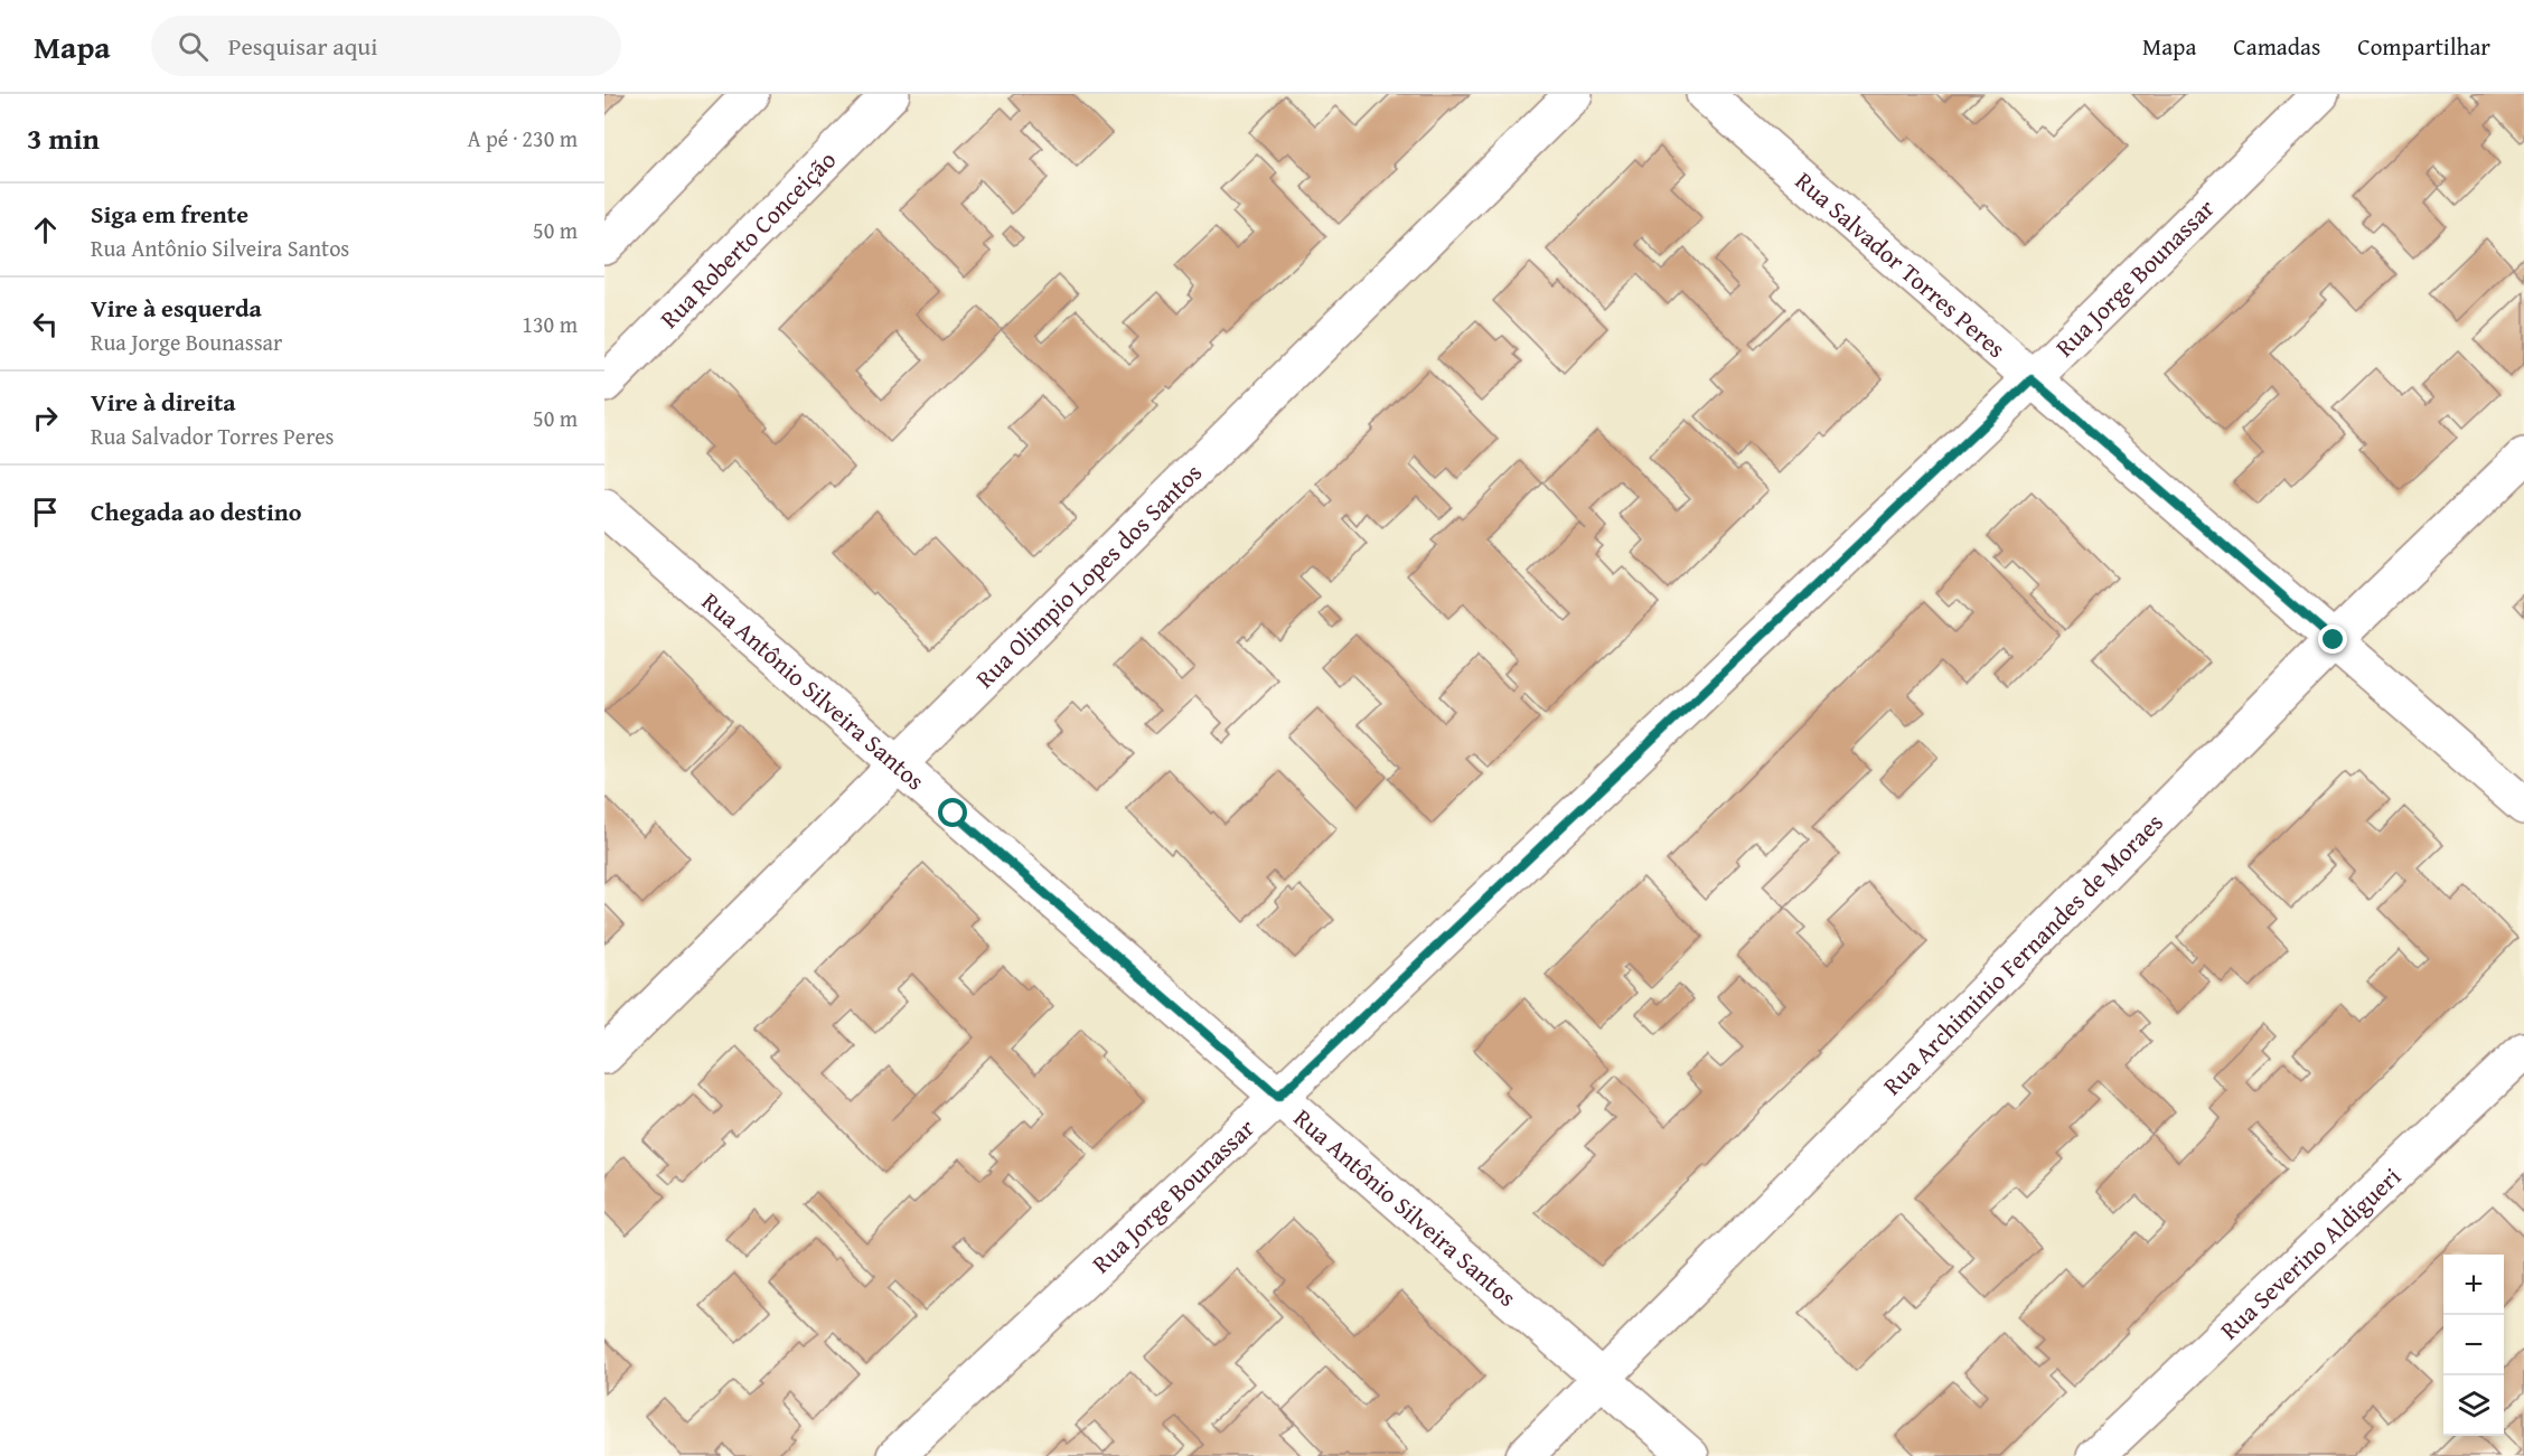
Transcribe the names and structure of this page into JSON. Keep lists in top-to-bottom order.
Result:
{
  "streets": {
    "street": [
      "Rua Roberto Conceição",
      "Rua Salvador Torres Peres",
      "Rua Jorge Bounassar",
      "Rua Olimpio Lopes dos Santos",
      "Rua Antônio Silveira Santos",
      "Rua Archiminio Fernandes de Moraes",
      "Rua Severino Aldigueri"
    ]
  },
  "crossings": [
    ["Rua Salvador Torres Peres", "Rua Jorge Bounassar"],
    ["Rua Salvador Torres Peres", "Rua Archiminio Fernandes de Moraes"],
    ["Rua Jorge Bounassar", "Rua Antônio Silveira Santos"],
    ["Rua Olimpio Lopes dos Santos", "Rua Antônio Silveira Santos"],
    ["Rua Antônio Silveira Santos", "Rua Archiminio Fernandes de Moraes"]
  ],
  "page": {
    "header": "Mapa",
    "search": "Pesquisar aqui",
    "nav": ["Mapa", "Camadas", "Compartilhar"],
    "heading": ["3 min", "A pé · 230 m"],
    "list": [
      ["Siga em frente", "Rua Antônio Silveira Santos", "50 m"],
      ["Vire à esquerda", "Rua Jorge Bounassar", "130 m"],
      ["Vire à direita", "Rua Salvador Torres Peres", "50 m"],
      "Chegada ao destino"
    ],
    "map_buttons": ["+", "−"]
  }
}
